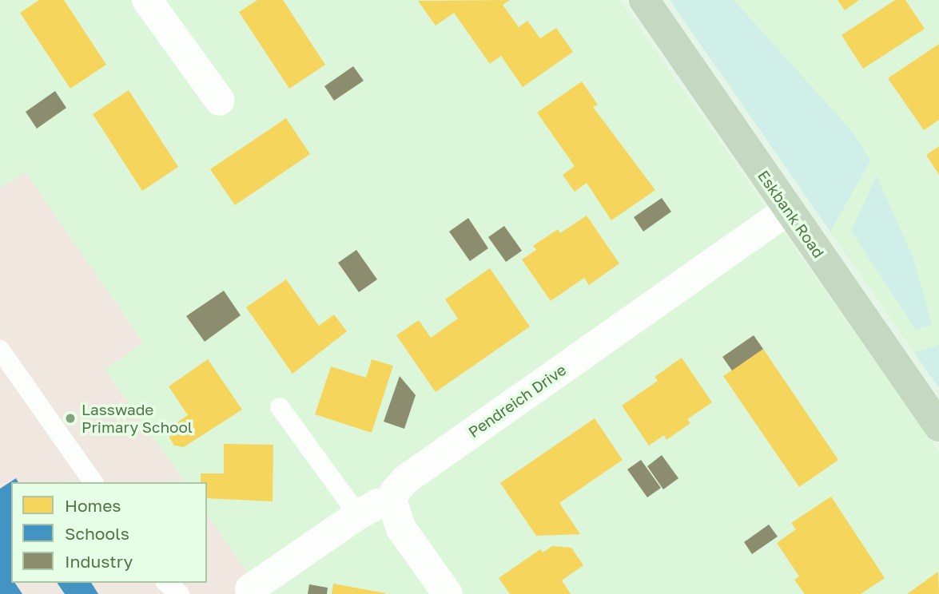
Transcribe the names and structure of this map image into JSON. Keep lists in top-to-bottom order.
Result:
{
  "streets": {
    "main road": ["Eskbank Road"],
    "street": ["Pendreich Drive"]
  },
  "crossings": [
    ["Eskbank Road", "Pendreich Drive"]
  ],
  "places": ["Lasswade Primary School"],
  "legend": ["Homes", "Schools", "Industry"]
}
